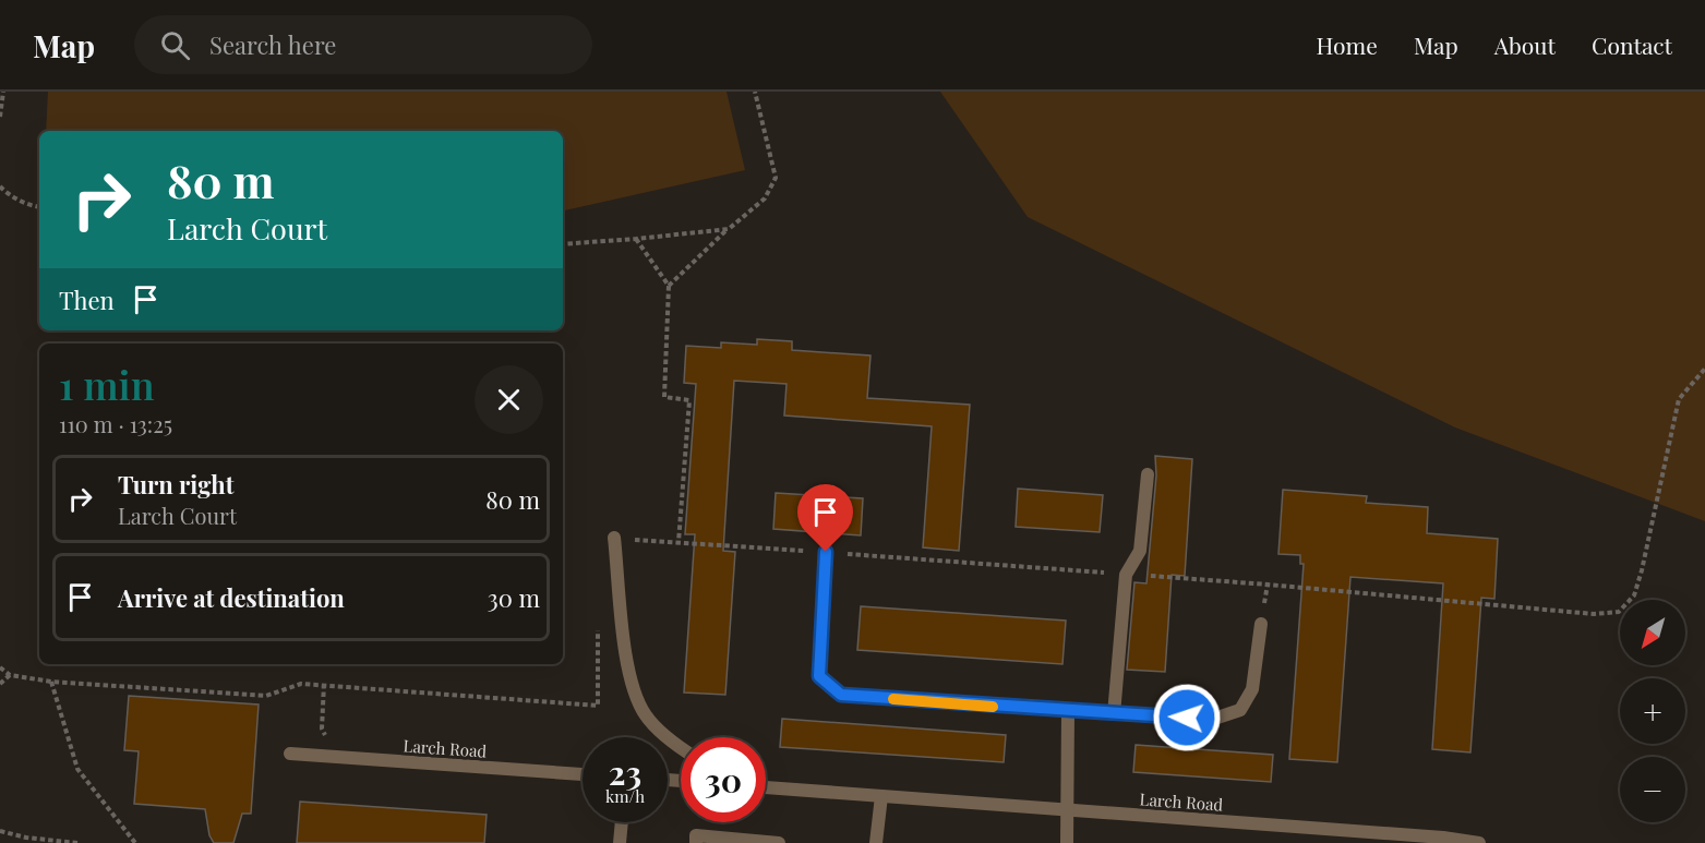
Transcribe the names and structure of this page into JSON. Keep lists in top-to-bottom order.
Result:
{
  "streets": {
    "street": ["Larch Road"]
  },
  "north": "bottom left",
  "page": {
    "header": "Map",
    "search": "Search here",
    "nav": [
      "Home",
      "Map",
      "About",
      "Contact"
    ],
    "turn": ["80 m", "Larch Court"],
    "then": "Then",
    "heading": ["1 min", "110 m · 13:25"],
    "list": [
      {
        "name": "Turn right",
        "note": "Larch Court",
        "value": "80 m"
      },
      {
        "name": "Arrive at destination",
        "value": "30 m"
      }
    ],
    "map_buttons": ["+", "−"],
    "speed": "23 km/h",
    "limit": "30"
  }
}
